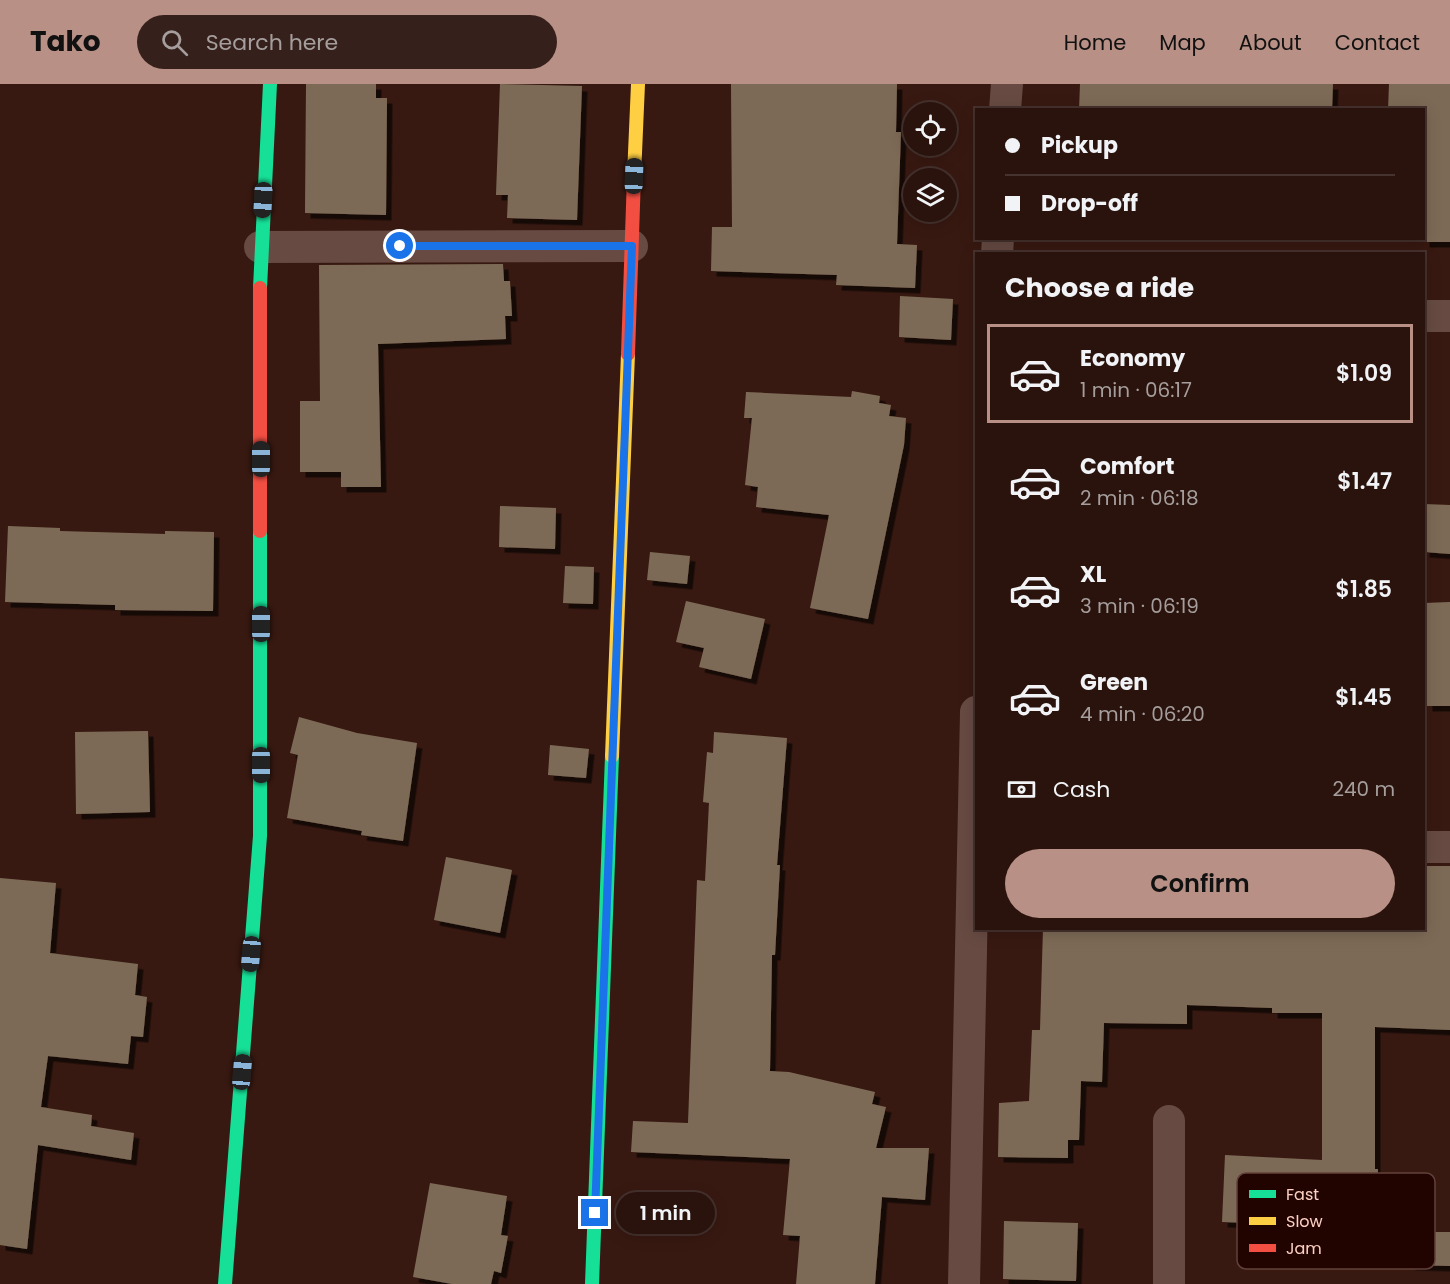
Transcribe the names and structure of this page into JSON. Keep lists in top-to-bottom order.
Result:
{
  "legend": ["Fast", "Slow", "Jam"],
  "page": {
    "header": "Tako",
    "search": "Search here",
    "nav": [
      "Home",
      "Map",
      "About",
      "Contact"
    ],
    "banner": ["Pickup", "Drop-off"],
    "heading": "Choose a ride",
    "list": [
      {
        "name": "Economy",
        "note": "1 min · 06:17",
        "value": "$1.09"
      },
      {
        "name": "Comfort",
        "note": "2 min · 06:18",
        "value": "$1.47"
      },
      {
        "name": "XL",
        "note": "3 min · 06:19",
        "value": "$1.85"
      },
      {
        "name": "Green",
        "note": "4 min · 06:20",
        "value": "$1.45"
      }
    ],
    "pay": ["Cash", "240 m"],
    "buttons": "Confirm",
    "bubble": "1 min"
  }
}
